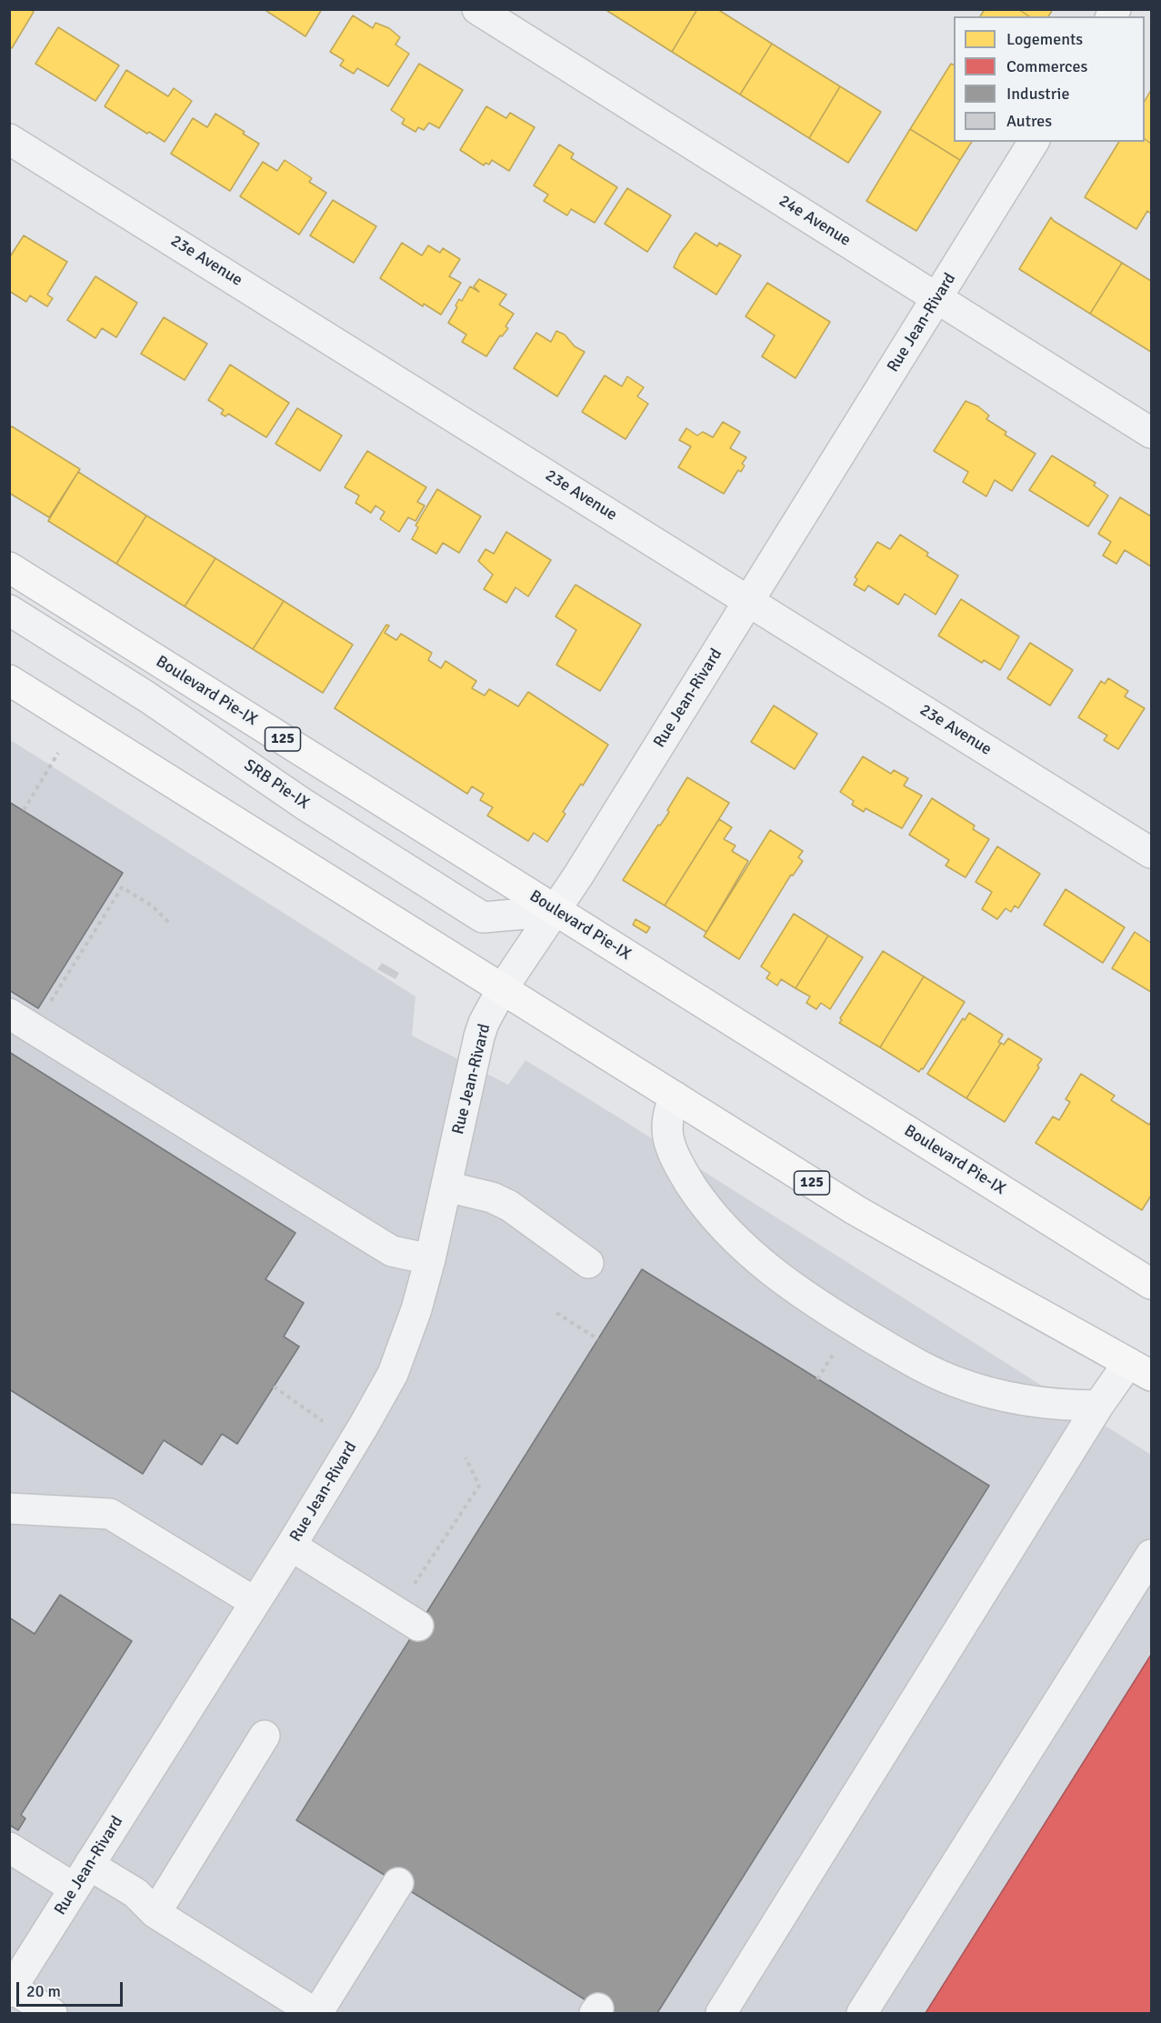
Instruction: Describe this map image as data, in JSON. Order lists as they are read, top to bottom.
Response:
{
  "streets": {
    "main road": ["Boulevard Pie-IX", "125"],
    "street": [
      "24e Avenue",
      "23e Avenue",
      "Rue Jean-Rivard",
      "SRB Pie-IX"
    ]
  },
  "crossings": [
    ["24e Avenue", "Rue Jean-Rivard"],
    ["23e Avenue", "Rue Jean-Rivard"],
    ["Rue Jean-Rivard", "Boulevard Pie-IX"],
    ["Rue Jean-Rivard", "125"],
    ["Rue Jean-Rivard", "SRB Pie-IX"],
    ["Boulevard Pie-IX", "SRB Pie-IX"]
  ],
  "legend": [
    "Logements",
    "Commerces",
    "Industrie",
    "Autres"
  ],
  "scale_bar": "20 m"
}
